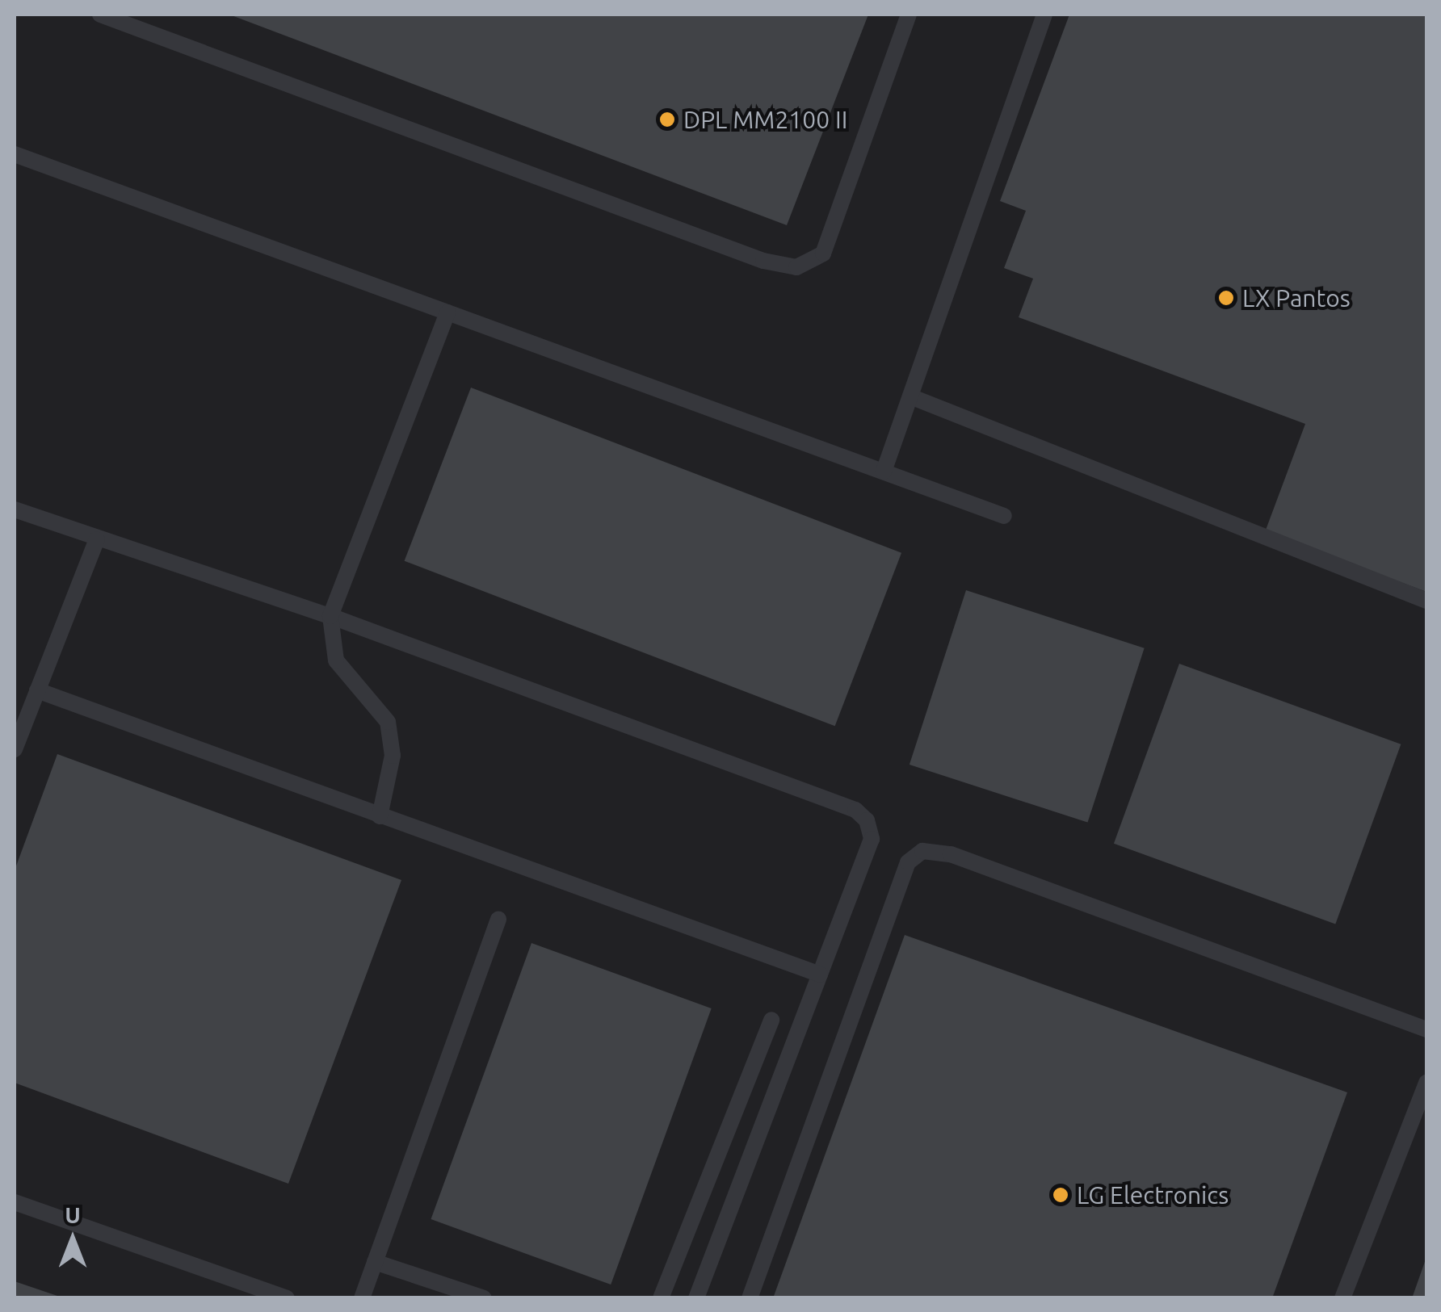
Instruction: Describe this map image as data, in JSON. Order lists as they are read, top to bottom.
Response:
{
  "places": ["DPL MM2100 II", "LX Pantos", "LG Electronics"],
  "north": "top"
}
